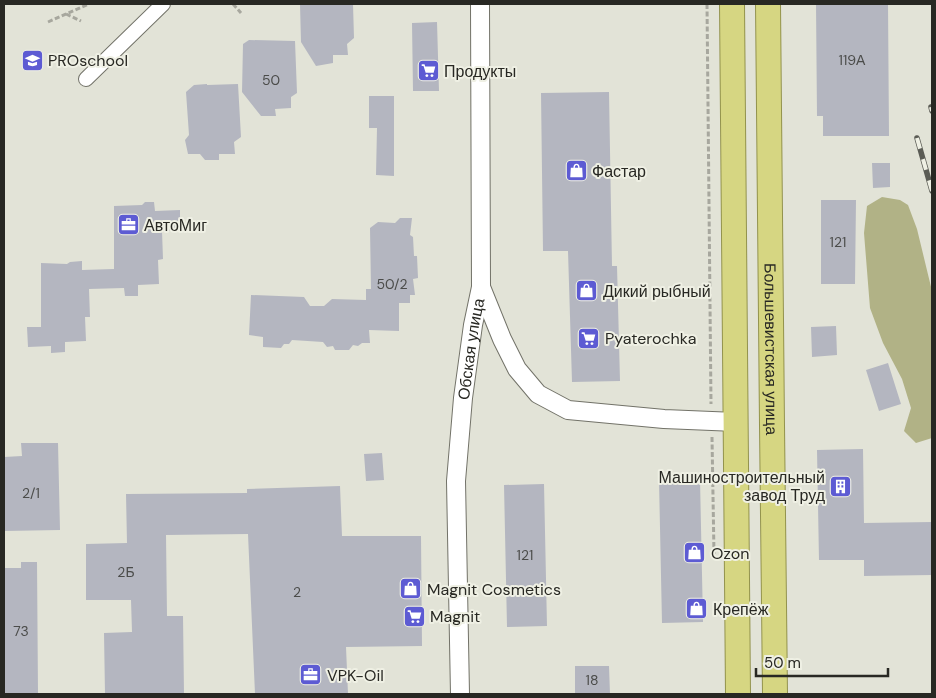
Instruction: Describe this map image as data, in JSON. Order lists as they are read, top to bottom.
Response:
{
  "streets": {
    "highway": ["Большевистская улица"],
    "street": ["Обская улица"]
  },
  "places": {
    "school or university": ["PROschool"],
    "supermarket": ["Продукты", "Pyaterochka", "Magnit"],
    "shop": [
      "Фастар",
      "Дикий рыбный",
      "Ozon",
      "Magnit Cosmetics",
      "Крепёж"
    ],
    "office": ["АвтоМиг", "VPK-Oil"],
    "building": ["Машиностроительный завод Труд"]
  },
  "house_numbers": [
    "119А",
    "50",
    "121",
    "50/2",
    "2/1",
    "121",
    "2Б",
    "2",
    "73",
    "18"
  ],
  "scale_bar": "50 m"
}
